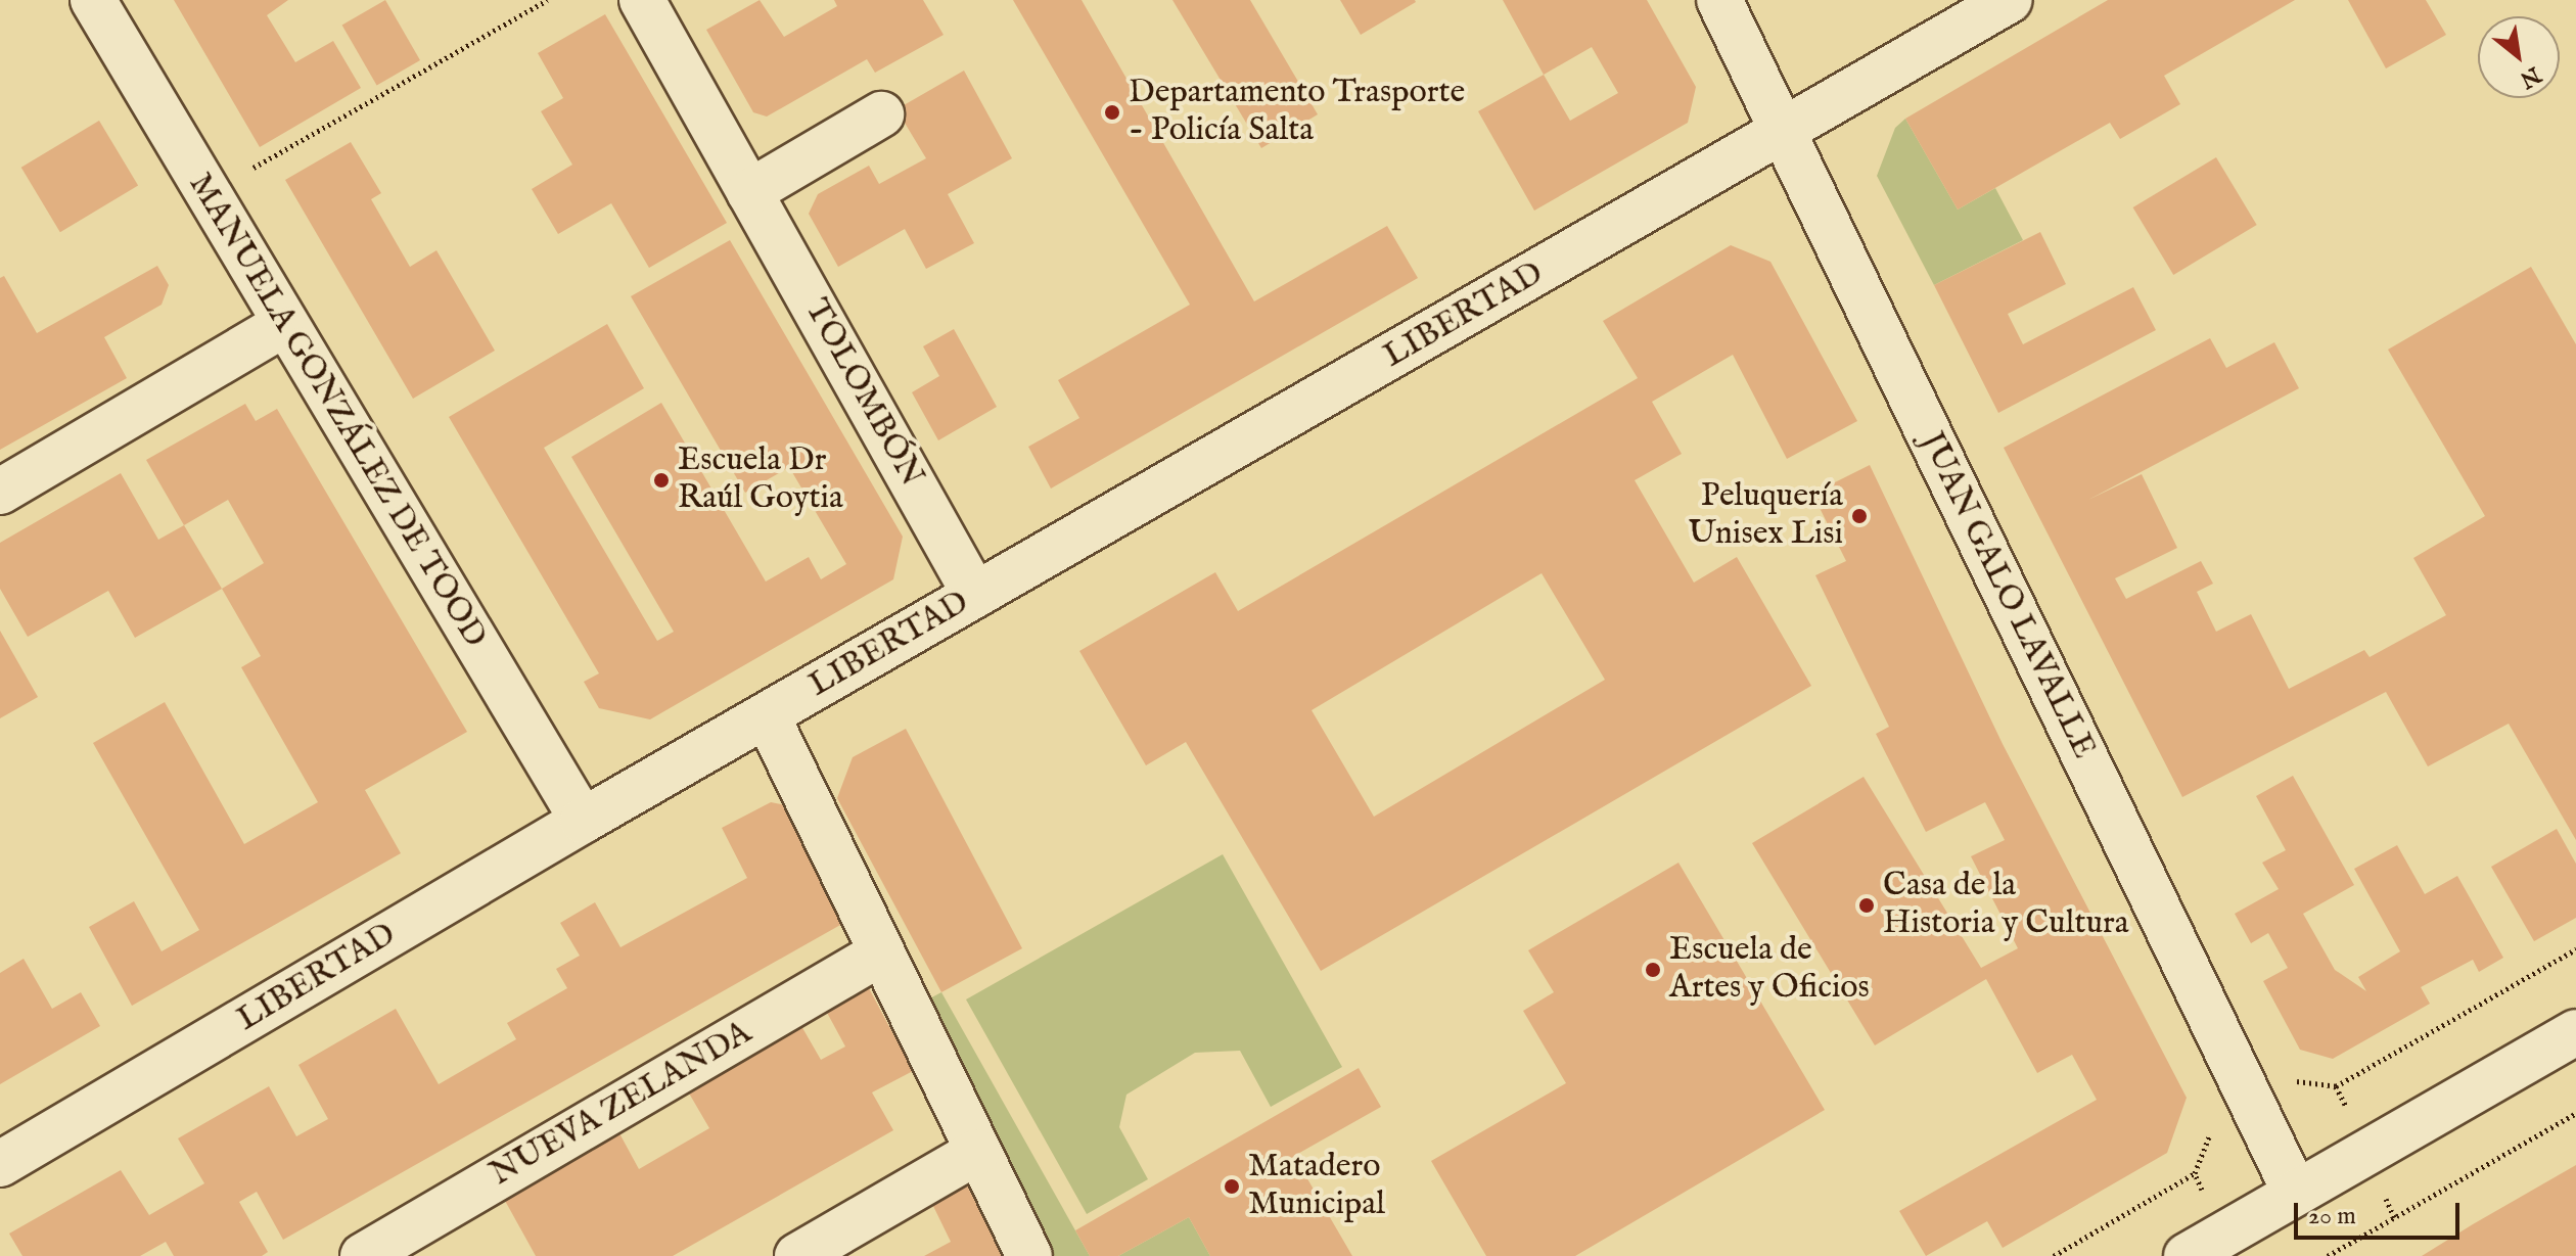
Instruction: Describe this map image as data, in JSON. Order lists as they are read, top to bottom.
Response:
{
  "streets": {
    "street": [
      "LIBERTAD",
      "TOLOMBÓN",
      "MANUELA GONZÁLEZ DE TOOD",
      "JUAN GALO LAVALLE",
      "NUEVA ZELANDA"
    ]
  },
  "crossings": [
    ["LIBERTAD", "TOLOMBÓN"],
    ["LIBERTAD", "MANUELA GONZÁLEZ DE TOOD"],
    ["LIBERTAD", "JUAN GALO LAVALLE"]
  ],
  "places": [
    "Departamento Trasporte - Policía Salta",
    "Escuela Dr Raúl Goytia",
    "Peluquería Unisex Lisi",
    "Casa de la Historia y Cultura",
    "Escuela de Artes y Oficios",
    "Matadero Municipal"
  ],
  "scale_bar": "20 m",
  "north": "bottom right"
}
